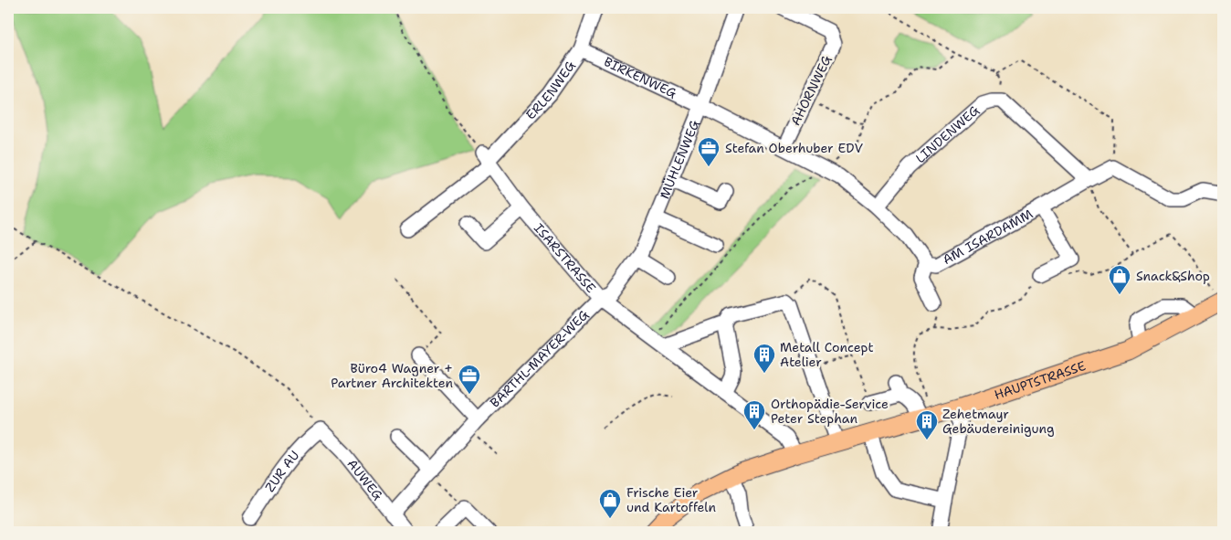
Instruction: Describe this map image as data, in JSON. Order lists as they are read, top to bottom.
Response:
{
  "streets": {
    "main road": ["HAUPTSTRASSE"],
    "street": [
      "BIRKENWEG",
      "ERLENWEG",
      "AHORNWEG",
      "LINDENWEG",
      "MÜHLENWEG",
      "AM ISARDAMM",
      "ISARSTRASSE",
      "BARTHL-MAYER-WEG",
      "ZUR AU",
      "AUWEG"
    ]
  },
  "crossings": [
    ["BIRKENWEG", "ERLENWEG"],
    ["BIRKENWEG", "MÜHLENWEG"],
    ["BIRKENWEG", "AM ISARDAMM"],
    ["ERLENWEG", "ISARSTRASSE"],
    ["AHORNWEG", "AM ISARDAMM"],
    ["LINDENWEG", "AM ISARDAMM"],
    ["MÜHLENWEG", "AM ISARDAMM"],
    ["MÜHLENWEG", "ISARSTRASSE"],
    ["MÜHLENWEG", "BARTHL-MAYER-WEG"],
    ["ISARSTRASSE", "BARTHL-MAYER-WEG"],
    ["ISARSTRASSE", "HAUPTSTRASSE"],
    ["BARTHL-MAYER-WEG", "AUWEG"],
    ["ZUR AU", "AUWEG"]
  ],
  "places": {
    "office": ["Stefan Oberhuber EDV", "Büro4 Wagner + Partner Architekten"],
    "shop": ["Snack&Shop", "Frische Eier und Kartoffeln"],
    "building": ["Metall Concept Atelier", "Orthopädie-Service Peter Stephan", "Zehetmayr Gebäudereinigung"]
  }
}
